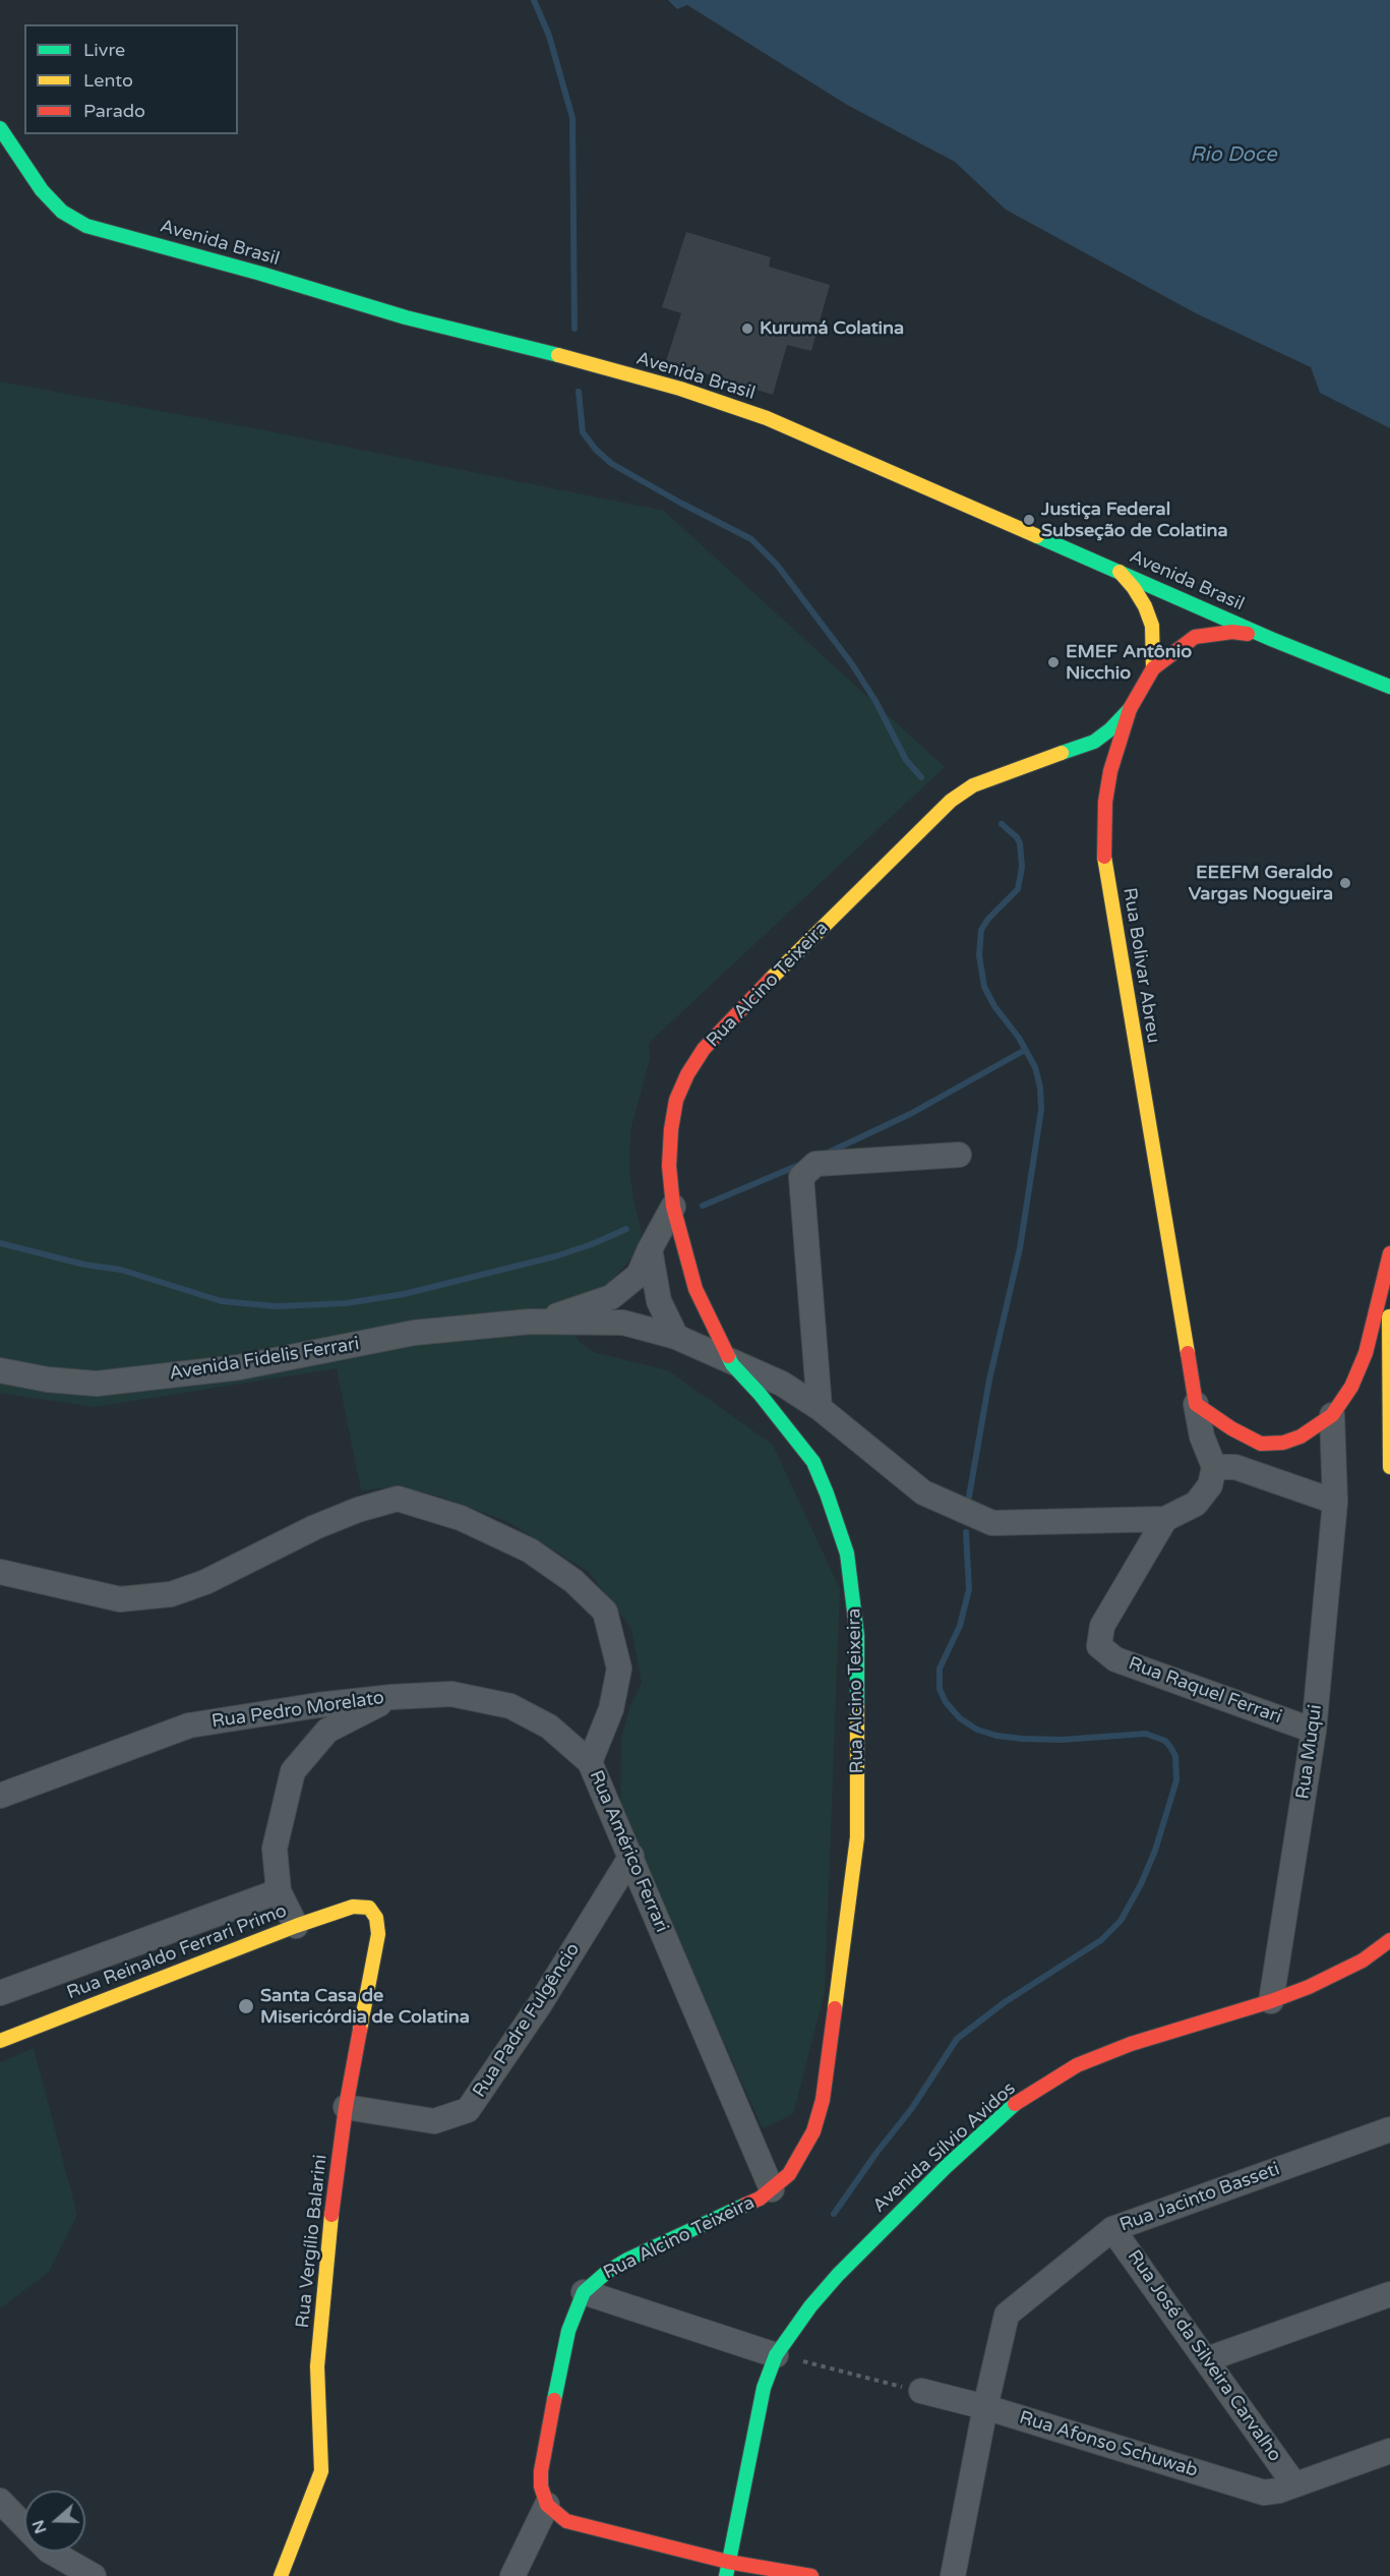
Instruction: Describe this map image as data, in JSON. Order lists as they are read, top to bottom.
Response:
{
  "streets": {
    "main road": [
      "Avenida Brasil",
      "Rua Bolivar Abreu",
      "Rua Alcino Teixeira",
      "Rua Reinaldo Ferrari Primo",
      "Avenida Sílvio Avidos",
      "Rua Vergílio Balarini"
    ],
    "street": [
      "Avenida Fidelis Ferrari",
      "Rua Raquel Ferrari",
      "Rua Pedro Morelato",
      "Rua Muqui",
      "Rua Américo Ferrari",
      "Rua Padre Fulgêncio",
      "Rua Jacinto Basseti",
      "Rua José da Silveira Carvalho",
      "Rua Afonso Schuwab"
    ]
  },
  "crossings": [
    ["Avenida Brasil", "Rua Bolivar Abreu"],
    ["Rua Bolivar Abreu", "Rua Alcino Teixeira"],
    ["Rua Alcino Teixeira", "Avenida Fidelis Ferrari"],
    ["Rua Alcino Teixeira", "Rua Américo Ferrari"],
    ["Avenida Fidelis Ferrari", "Rua Raquel Ferrari"],
    ["Rua Raquel Ferrari", "Rua Muqui"],
    ["Rua Pedro Morelato", "Rua Américo Ferrari"],
    ["Rua Muqui", "Avenida Sílvio Avidos"],
    ["Rua Américo Ferrari", "Rua Padre Fulgêncio"],
    ["Rua Reinaldo Ferrari Primo", "Rua Vergílio Balarini"],
    ["Rua Padre Fulgêncio", "Rua Vergílio Balarini"],
    ["Rua Jacinto Basseti", "Rua José da Silveira Carvalho"],
    ["Rua Jacinto Basseti", "Rua Afonso Schuwab"],
    ["Rua José da Silveira Carvalho", "Rua Afonso Schuwab"]
  ],
  "water": ["Rio Doce"],
  "places": [
    "Kurumá Colatina",
    "Justiça Federal Subseção de Colatina",
    "EMEF Antônio Nicchio",
    "EEEFM Geraldo Vargas Nogueira",
    "Santa Casa de Misericórdia de Colatina"
  ],
  "legend": ["Livre", "Lento", "Parado"],
  "north": "left"
}
